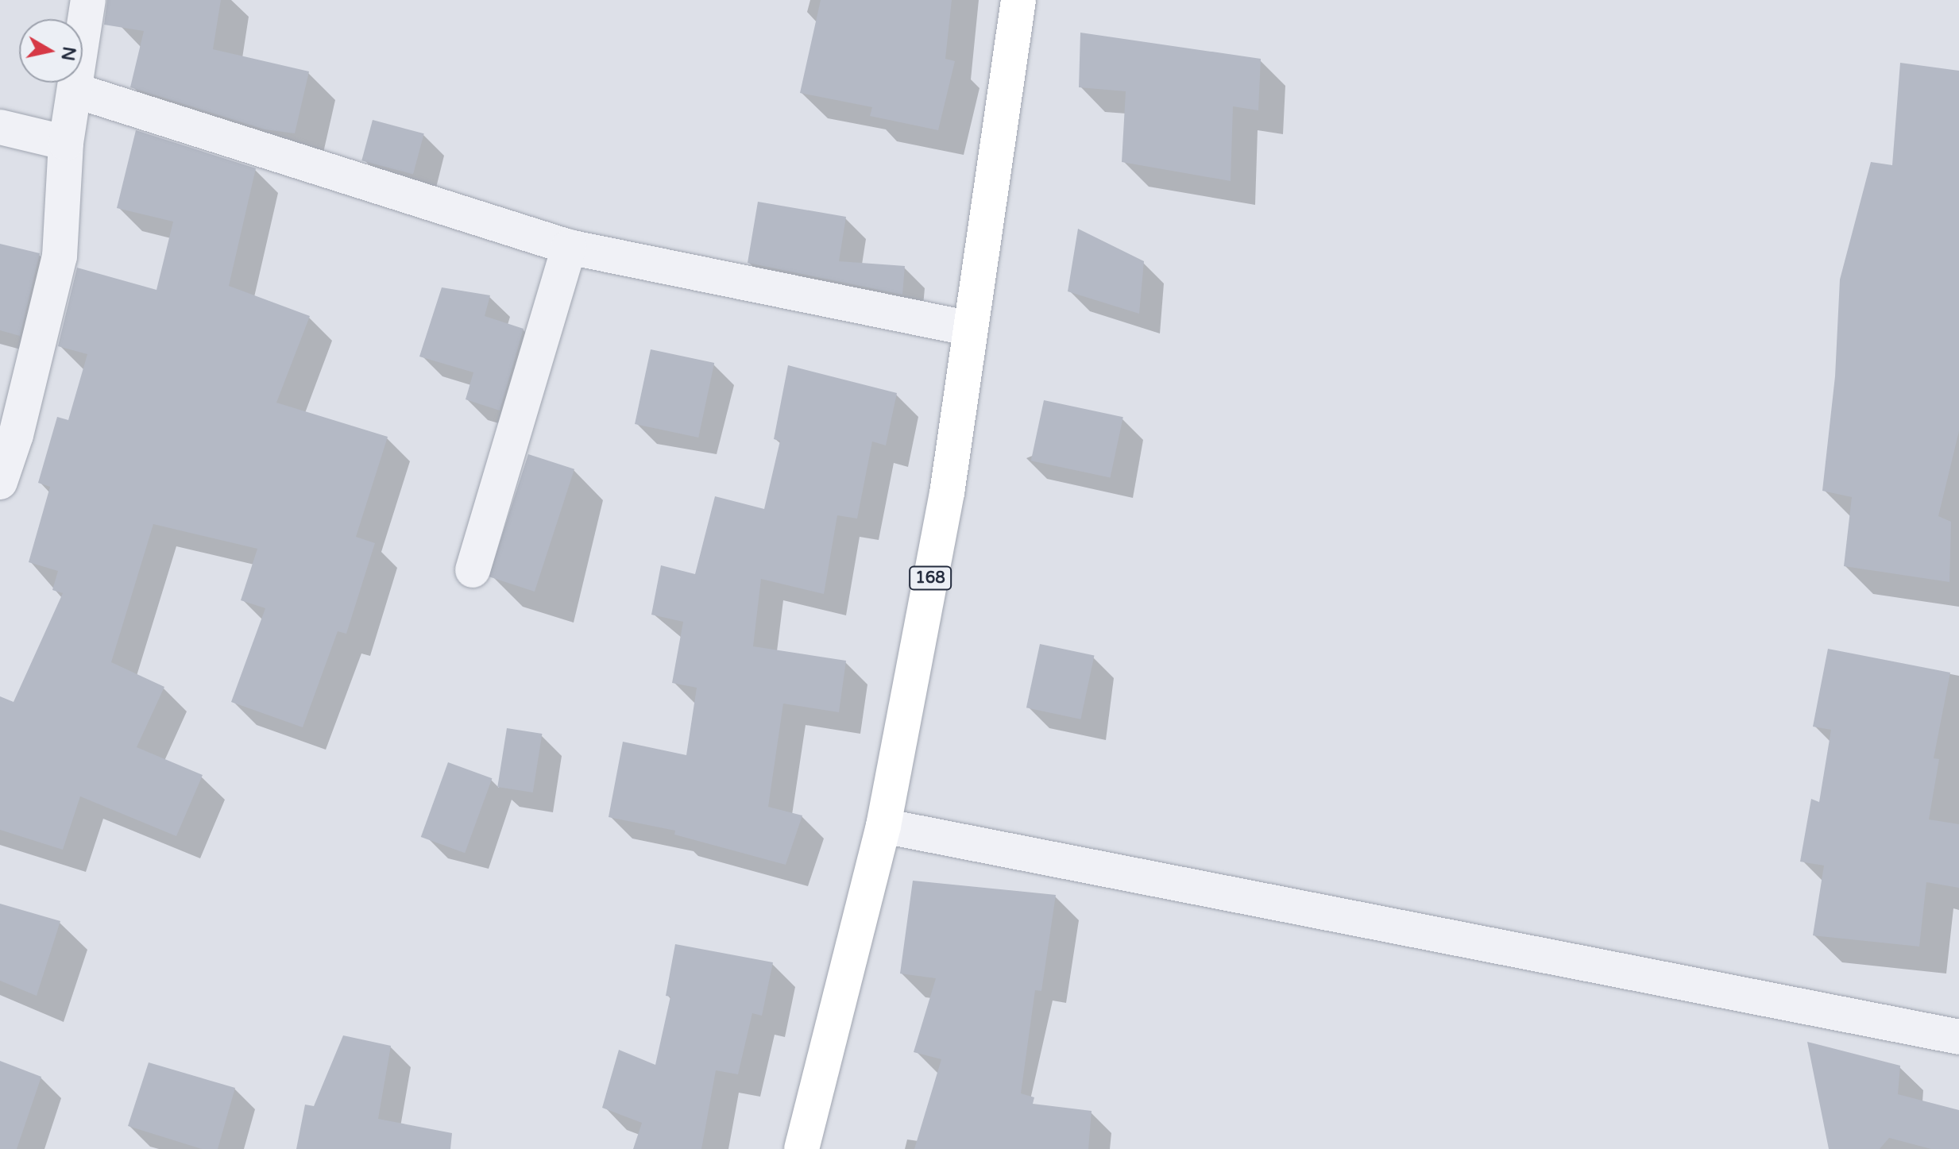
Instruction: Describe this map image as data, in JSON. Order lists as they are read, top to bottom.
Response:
{
  "streets": {
    "main road": ["168"]
  },
  "north": "right"
}
